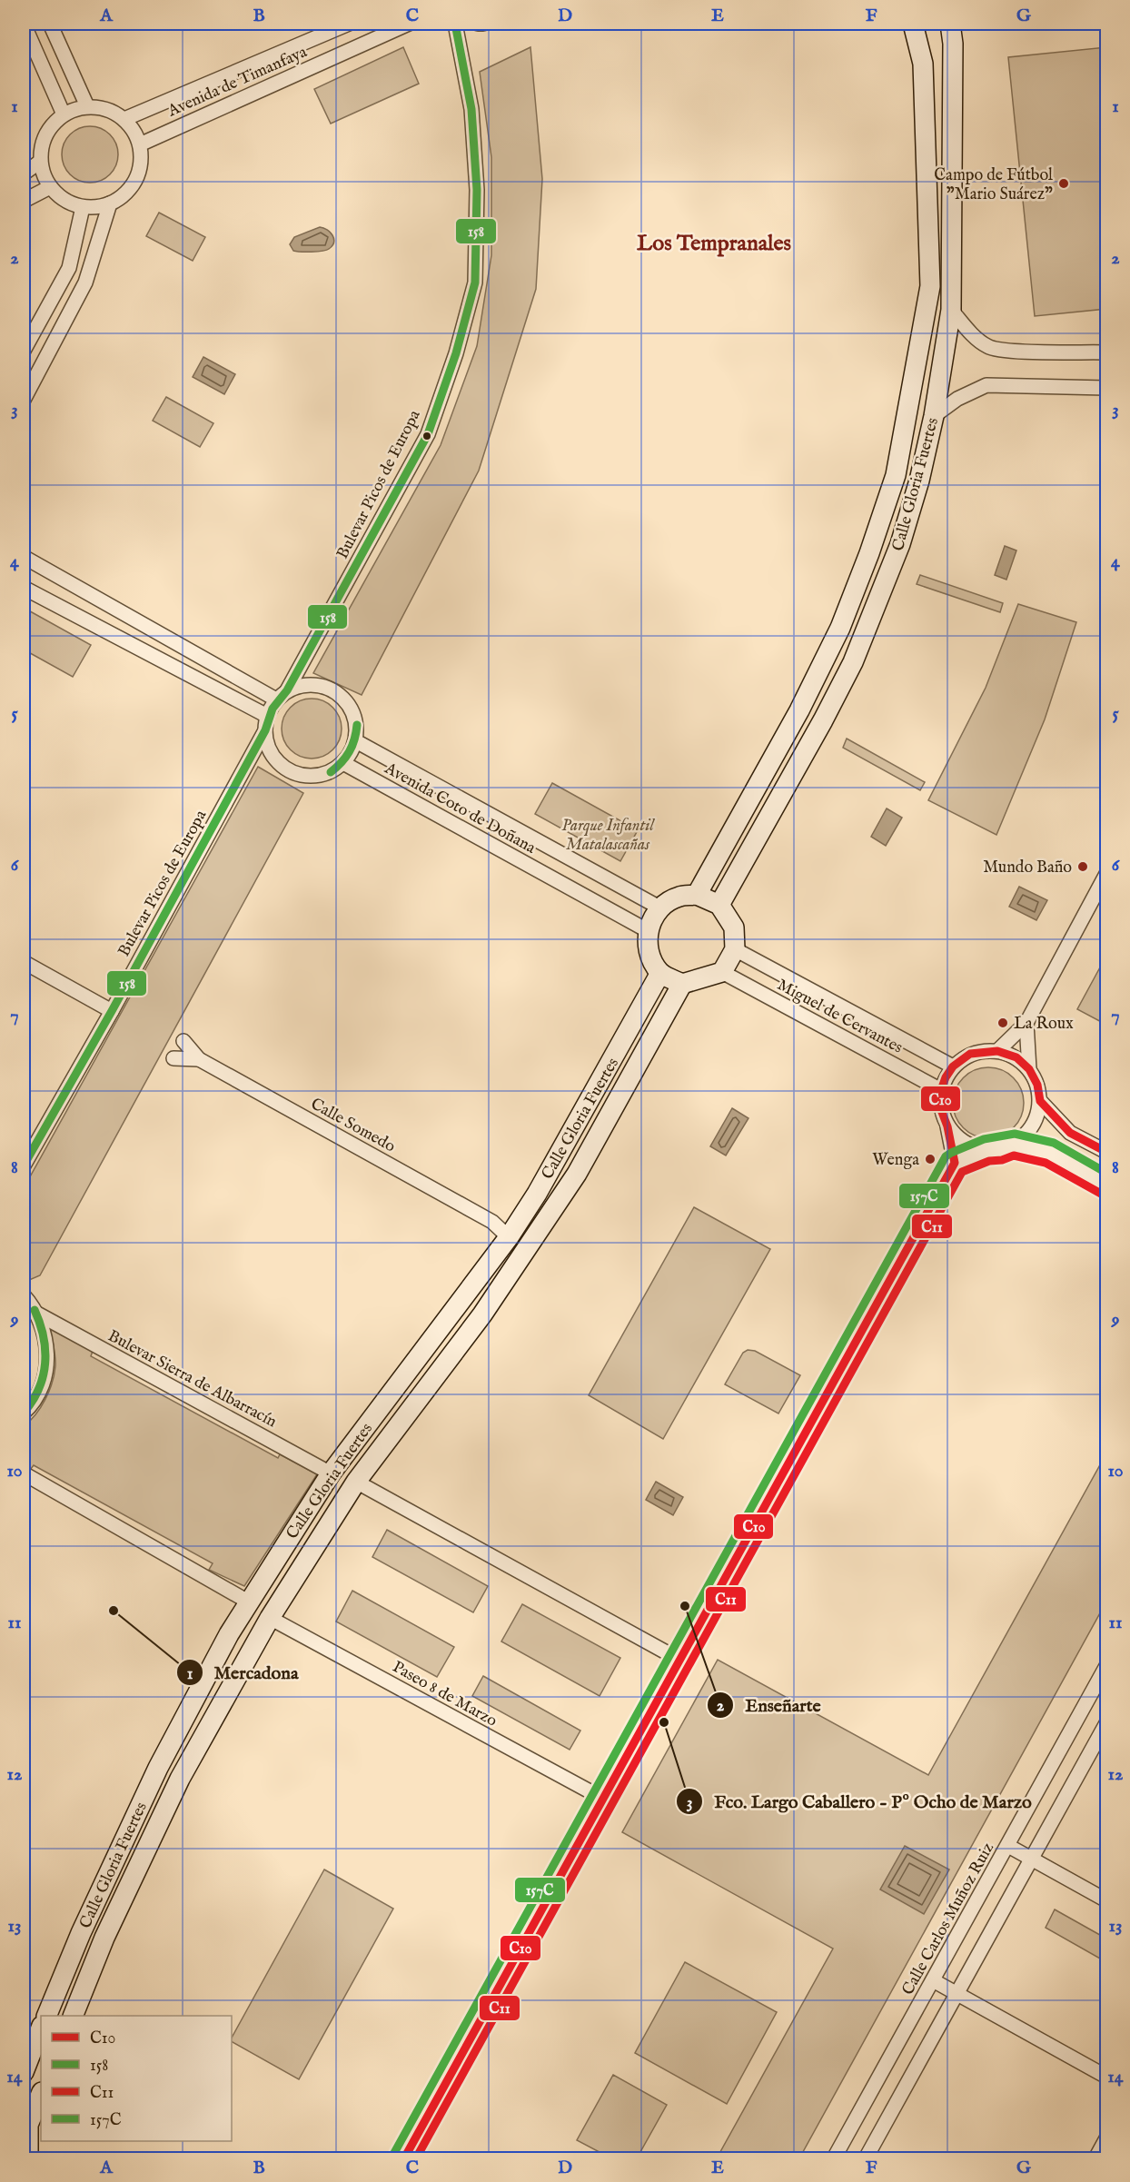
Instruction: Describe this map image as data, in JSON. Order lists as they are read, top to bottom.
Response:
{
  "streets": {
    "main road": ["Calle Gloria Fuertes"],
    "street": [
      "Avenida de Timanfaya",
      "Bulevar Picos de Europa",
      "Avenida Coto de Doñana",
      "Miguel de Cervantes",
      "Calle Somedo",
      "Bulevar Sierra de Albarracín",
      "Paseo 8 de Marzo",
      "Calle Carlos Muñoz Ruiz"
    ]
  },
  "crossings": [
    ["Bulevar Picos de Europa", "Avenida Coto de Doñana"],
    ["Calle Gloria Fuertes", "Avenida Coto de Doñana"],
    ["Calle Gloria Fuertes", "Miguel de Cervantes"],
    ["Calle Gloria Fuertes", "Calle Somedo"],
    ["Calle Gloria Fuertes", "Bulevar Sierra de Albarracín"],
    ["Calle Gloria Fuertes", "Paseo 8 de Marzo"],
    ["Avenida Coto de Doñana", "Miguel de Cervantes"]
  ],
  "districts": ["Los Tempranales"],
  "parks": ["Parque Infantil Matalascañas"],
  "places": [
    "Campo de Fútbol \"Mario Suárez\"",
    "Mundo Baño",
    "La Roux",
    "Wenga",
    "Enseñarte",
    "Mercadona",
    "Fco. Largo Caballero - Pº Ocho de Marzo"
  ],
  "lines": [
    "transit line 158",
    "transit line C10",
    "transit line 157C",
    "transit line C11"
  ],
  "legend": [
    "C10",
    "158",
    "C11",
    "157C"
  ],
  "grid": {
    "columns": [
      "A",
      "B",
      "C",
      "D",
      "E",
      "F",
      "G"
    ],
    "rows": [
      "1",
      "2",
      "3",
      "4",
      "5",
      "6",
      "7",
      "8",
      "9",
      "10",
      "11",
      "12",
      "13",
      "14"
    ]
  }
}
